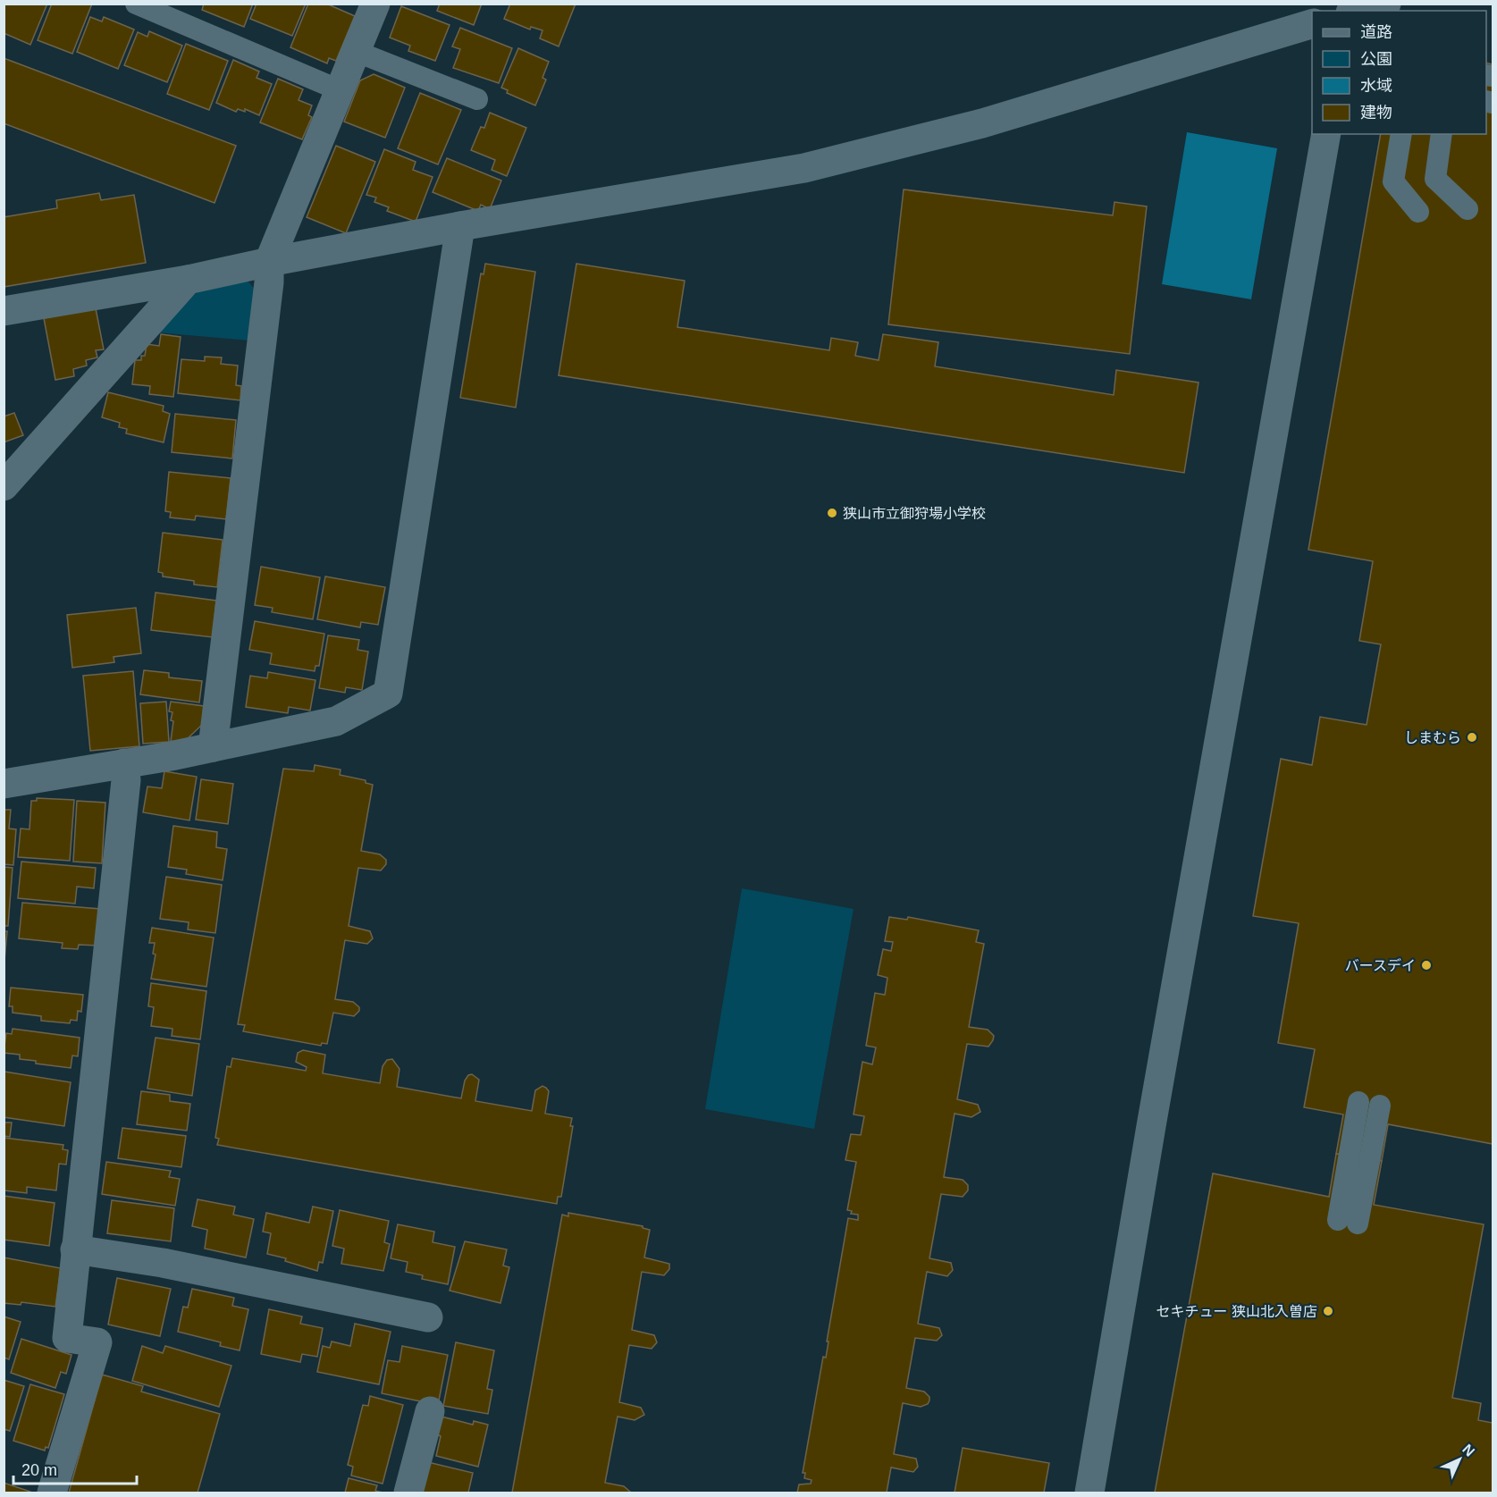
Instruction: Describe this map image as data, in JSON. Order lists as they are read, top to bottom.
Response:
{
  "places": [
    "狭山市立御狩場小学校",
    "しまむら",
    "バースデイ",
    "セキチュー 狭山北入曽店"
  ],
  "legend": [
    "道路",
    "公園",
    "水域",
    "建物"
  ],
  "scale_bar": "20 m",
  "north": "top right"
}
